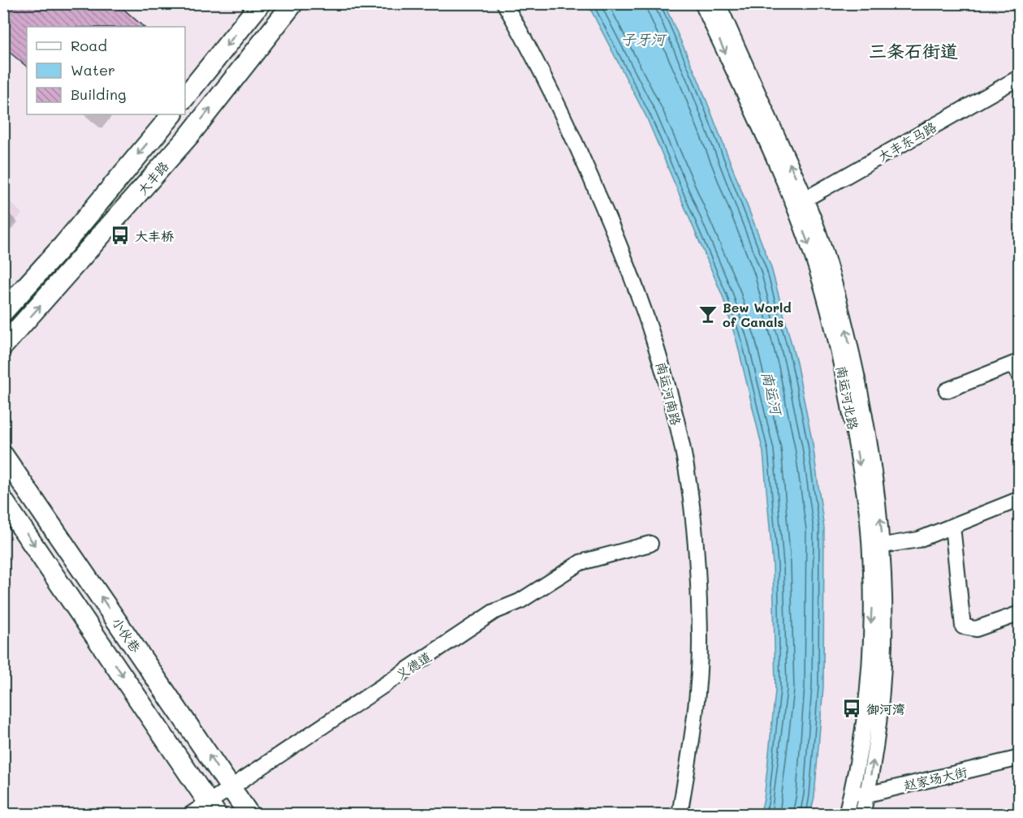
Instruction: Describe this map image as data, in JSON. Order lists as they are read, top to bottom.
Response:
{
  "streets": {
    "main road": ["大丰路", "小伙巷"],
    "street": [
      "大丰东马路",
      "南运河南路",
      "南运河北路",
      "义德道",
      "赵家场大街"
    ]
  },
  "crossings": [
    ["大丰东马路", "南运河北路"],
    ["南运河北路", "赵家场大街"],
    ["小伙巷", "义德道"]
  ],
  "districts": ["三条石街道"],
  "water": ["子牙河", "南运河"],
  "places": {
    "bus stop": ["大丰桥", "御河湾"],
    "bar": ["Bew World of Canals"]
  },
  "legend": ["Road", "Water", "Building"]
}
